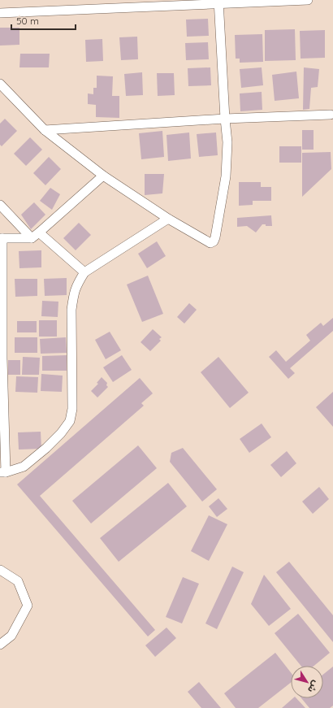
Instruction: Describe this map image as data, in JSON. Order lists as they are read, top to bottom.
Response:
{
  "scale_bar": "50 m",
  "north": "bottom right"
}
